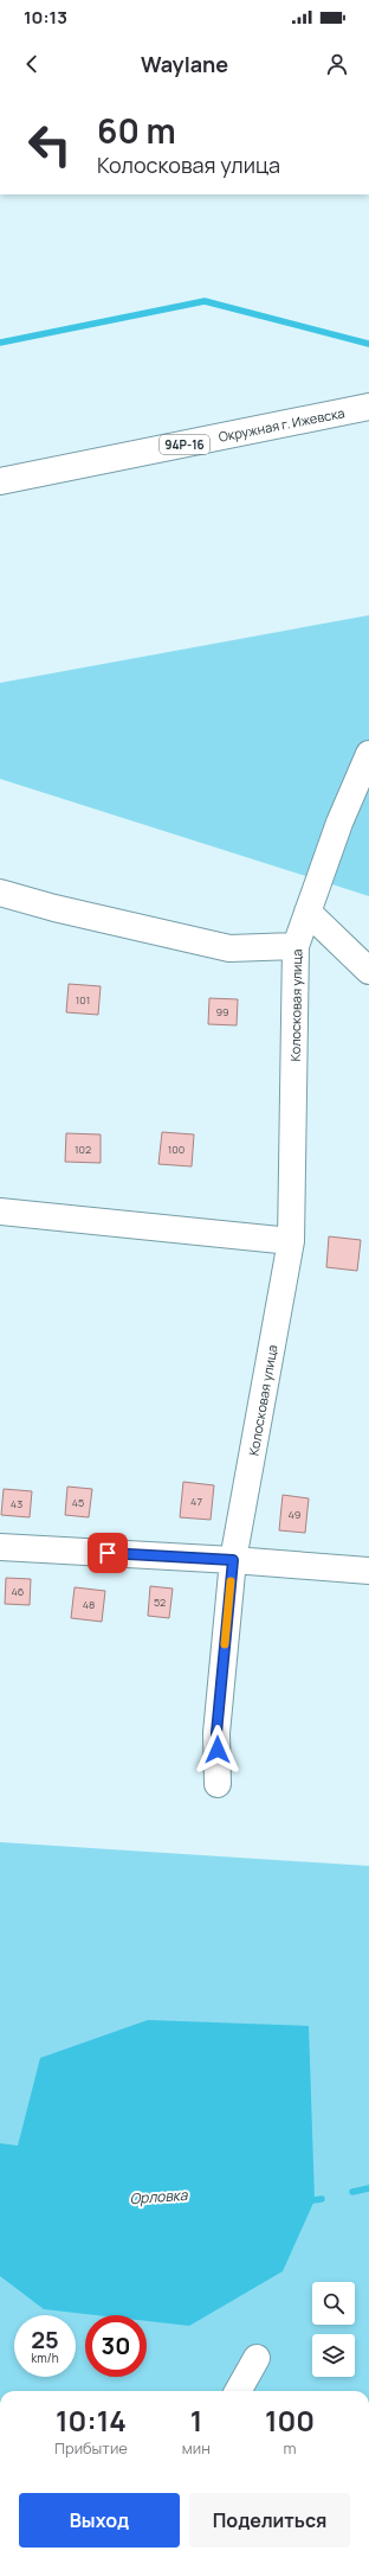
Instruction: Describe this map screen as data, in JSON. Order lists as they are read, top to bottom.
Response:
{
  "streets": {
    "street": ["Окружная г. Ижевска", "94Р-16", "Колосковая улица"]
  },
  "water": ["Орловка"],
  "house_numbers": [
    "101",
    "99",
    "102",
    "100",
    "47",
    "45",
    "43",
    "49",
    "46",
    "52",
    "48"
  ],
  "page": {
    "status": "10:13",
    "header": "Waylane",
    "turn": ["60 m", "Колосковая улица"],
    "speed": "25 km/h",
    "limit": "30",
    "eta": [
      "10:14",
      "Прибытие",
      "1",
      "мин",
      "100",
      "m"
    ],
    "buttons": ["Выход", "Поделиться"]
  }
}
